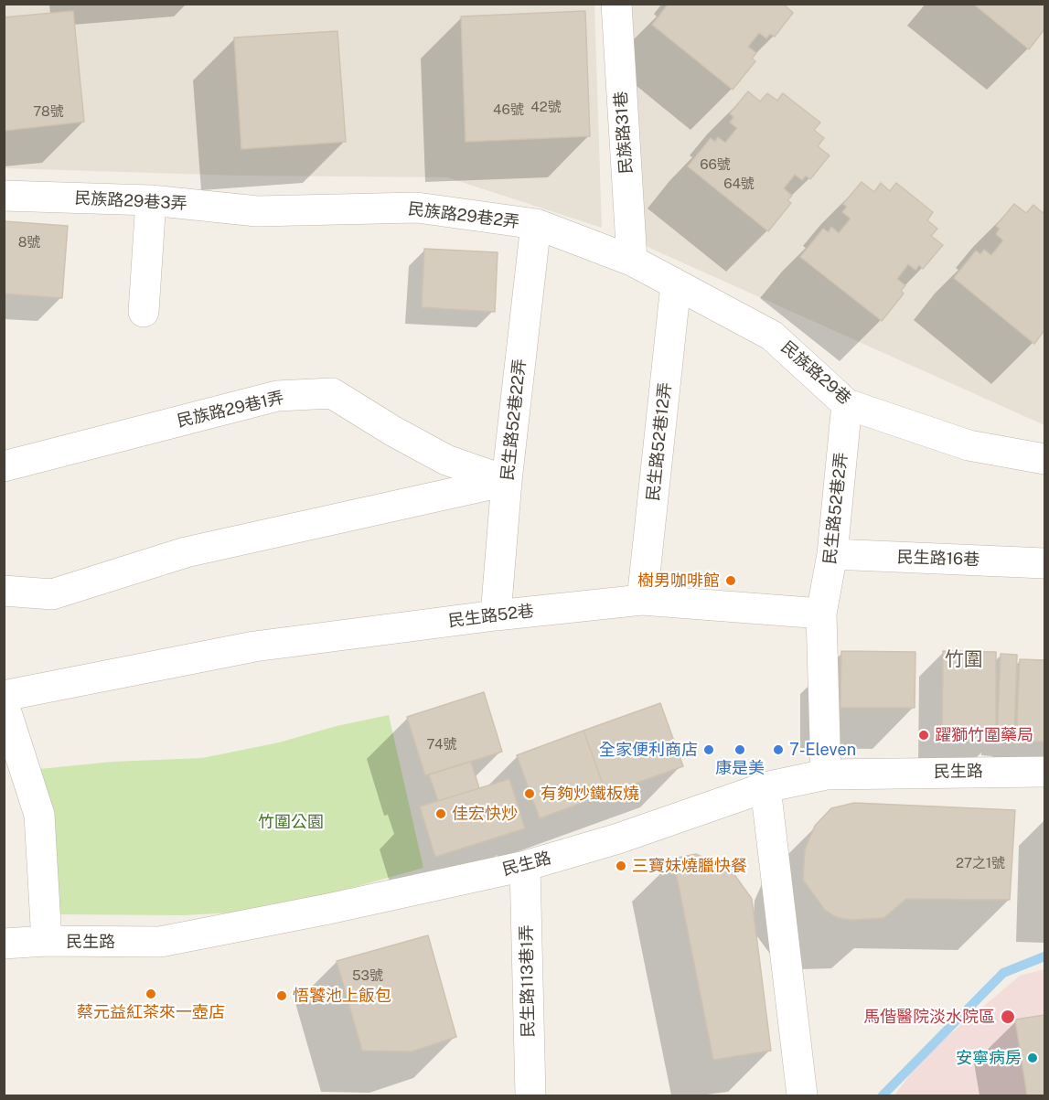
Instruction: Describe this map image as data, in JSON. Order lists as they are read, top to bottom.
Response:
{
  "streets": {
    "street": [
      "民族路31巷",
      "民族路29巷3弄",
      "民族路29巷2弄",
      "民族路29巷",
      "民族路29巷1弄",
      "民生路52巷22弄",
      "民生路52巷12弄",
      "民生路52巷2弄",
      "民生路16巷",
      "民生路52巷",
      "民生路",
      "民生路113巷1弄"
    ]
  },
  "crossings": [
    ["民族路31巷", "民族路29巷2弄"],
    ["民族路31巷", "民族路29巷"],
    ["民族路29巷3弄", "民族路29巷2弄"],
    ["民族路29巷2弄", "民族路29巷"],
    ["民族路29巷2弄", "民生路52巷22弄"],
    ["民族路29巷", "民生路52巷12弄"],
    ["民族路29巷", "民生路52巷2弄"],
    ["民族路29巷1弄", "民生路52巷22弄"],
    ["民生路52巷22弄", "民生路52巷"],
    ["民生路52巷12弄", "民生路52巷"],
    ["民生路52巷2弄", "民生路16巷"],
    ["民生路52巷2弄", "民生路52巷"],
    ["民生路", "民生路113巷1弄"]
  ],
  "districts": ["竹圍"],
  "parks": ["竹圍公園"],
  "places": [
    "樹男咖啡館",
    "躍獅竹圍藥局",
    "全家便利商店",
    "康是美",
    "7-Eleven",
    "有夠炒鐵板燒",
    "佳宏快炒",
    "三寶妹燒臘快餐",
    "蔡元益紅茶來一壺店",
    "悟饕池上飯包",
    "馬偕醫院淡水院區",
    "安寧病房"
  ],
  "house_numbers": [
    "42號",
    "46號",
    "78號",
    "66號",
    "64號",
    "8號",
    "74號",
    "27之1號",
    "53號"
  ]
}
